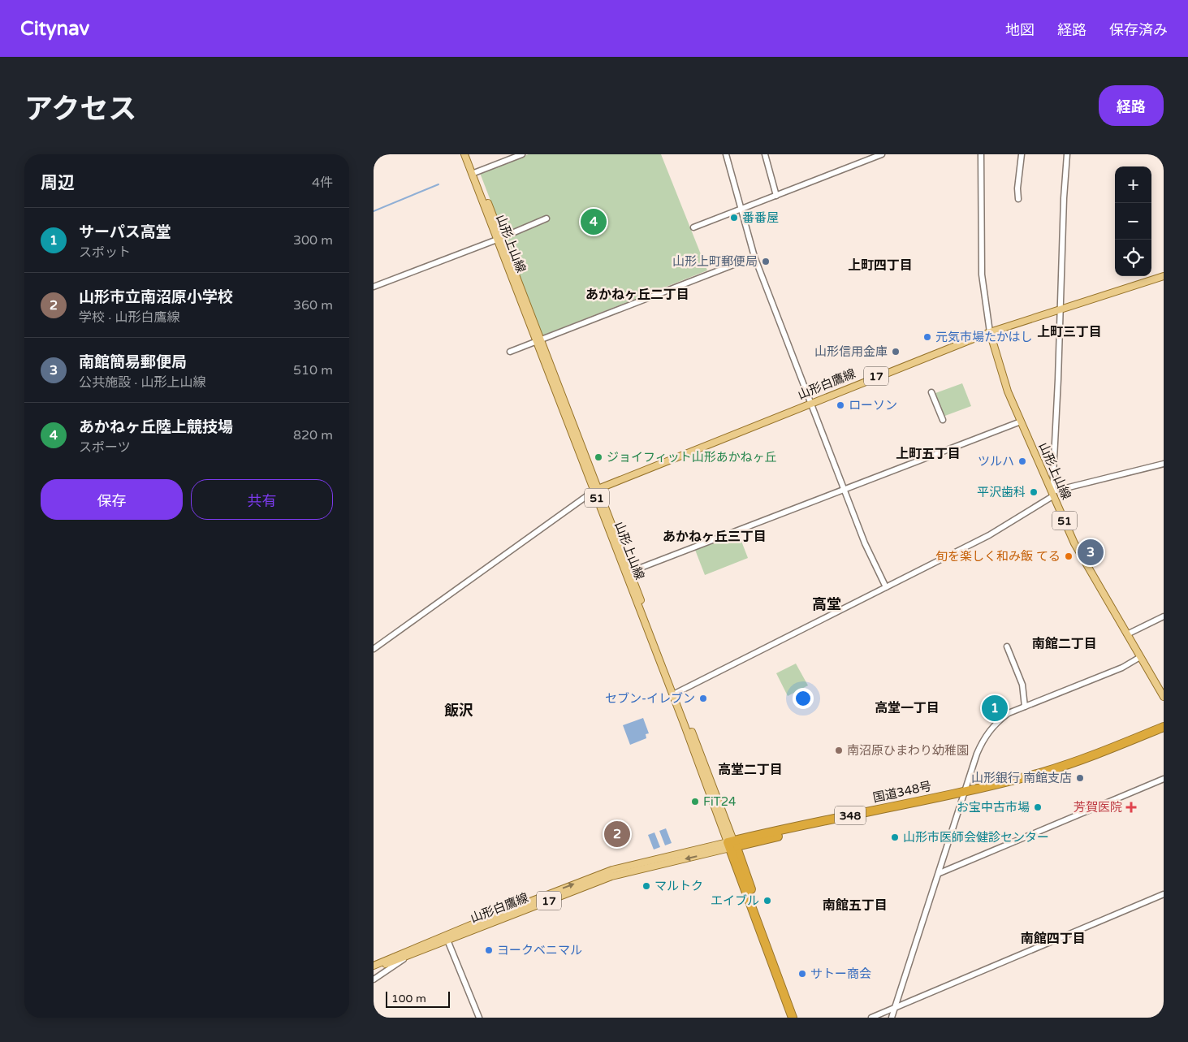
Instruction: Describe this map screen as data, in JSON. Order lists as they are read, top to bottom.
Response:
{
  "streets": {
    "highway": ["国道348号", "348"],
    "main road": [
      "山形上山線",
      "17",
      "山形白鷹線",
      "51"
    ]
  },
  "crossings": [
    ["山形上山線", "山形白鷹線"],
    ["山形上山線", "国道348号"],
    ["山形白鷹線", "国道348号"]
  ],
  "districts": [
    "上町四丁目",
    "あかねヶ丘二丁目",
    "上町三丁目",
    "上町五丁目",
    "あかねヶ丘三丁目",
    "高堂",
    "南館二丁目",
    "高堂一丁目",
    "飯沢",
    "高堂二丁目",
    "南館五丁目",
    "南館四丁目"
  ],
  "places": {
    "other": [
      "番番屋",
      "山形上町郵便局",
      "元気市場たかはし",
      "山形信用金庫",
      "ローソン",
      "ジョイフィット山形あかねヶ丘",
      "ツルハ",
      "平沢歯科",
      "旬を楽しく和み飯 てる",
      "セブン-イレブン",
      "南沼原ひまわり幼稚園",
      "山形銀行 南館支店",
      "FiT24",
      "お宝中古市場",
      "山形市医師会健診センター",
      "マルトク",
      "エイブル",
      "ヨークベニマル",
      "サトー商会"
    ],
    "health": ["芳賀医院"]
  },
  "scale_bar": "100 m",
  "page": {
    "header": "Citynav",
    "nav": ["地図", "経路", "保存済み"],
    "title": "アクセス",
    "buttons": [
      "経路",
      ["保存", "共有"]
    ],
    "heading": ["周辺", "4件"],
    "map_buttons": ["+", "−"],
    "list": [
      {
        "mark": "1",
        "name": "サーパス高堂",
        "note": "スポット",
        "value": "300 m"
      },
      {
        "mark": "2",
        "name": "山形市立南沼原小学校",
        "note": "学校 · 山形白鷹線",
        "value": "360 m"
      },
      {
        "mark": "3",
        "name": "南館簡易郵便局",
        "note": "公共施設 · 山形上山線",
        "value": "510 m"
      },
      {
        "mark": "4",
        "name": "あかねヶ丘陸上競技場",
        "note": "スポーツ",
        "value": "820 m"
      }
    ],
    "pins": [
      "4",
      "3",
      "1",
      "2"
    ],
    "scale": "100 m"
  }
}
